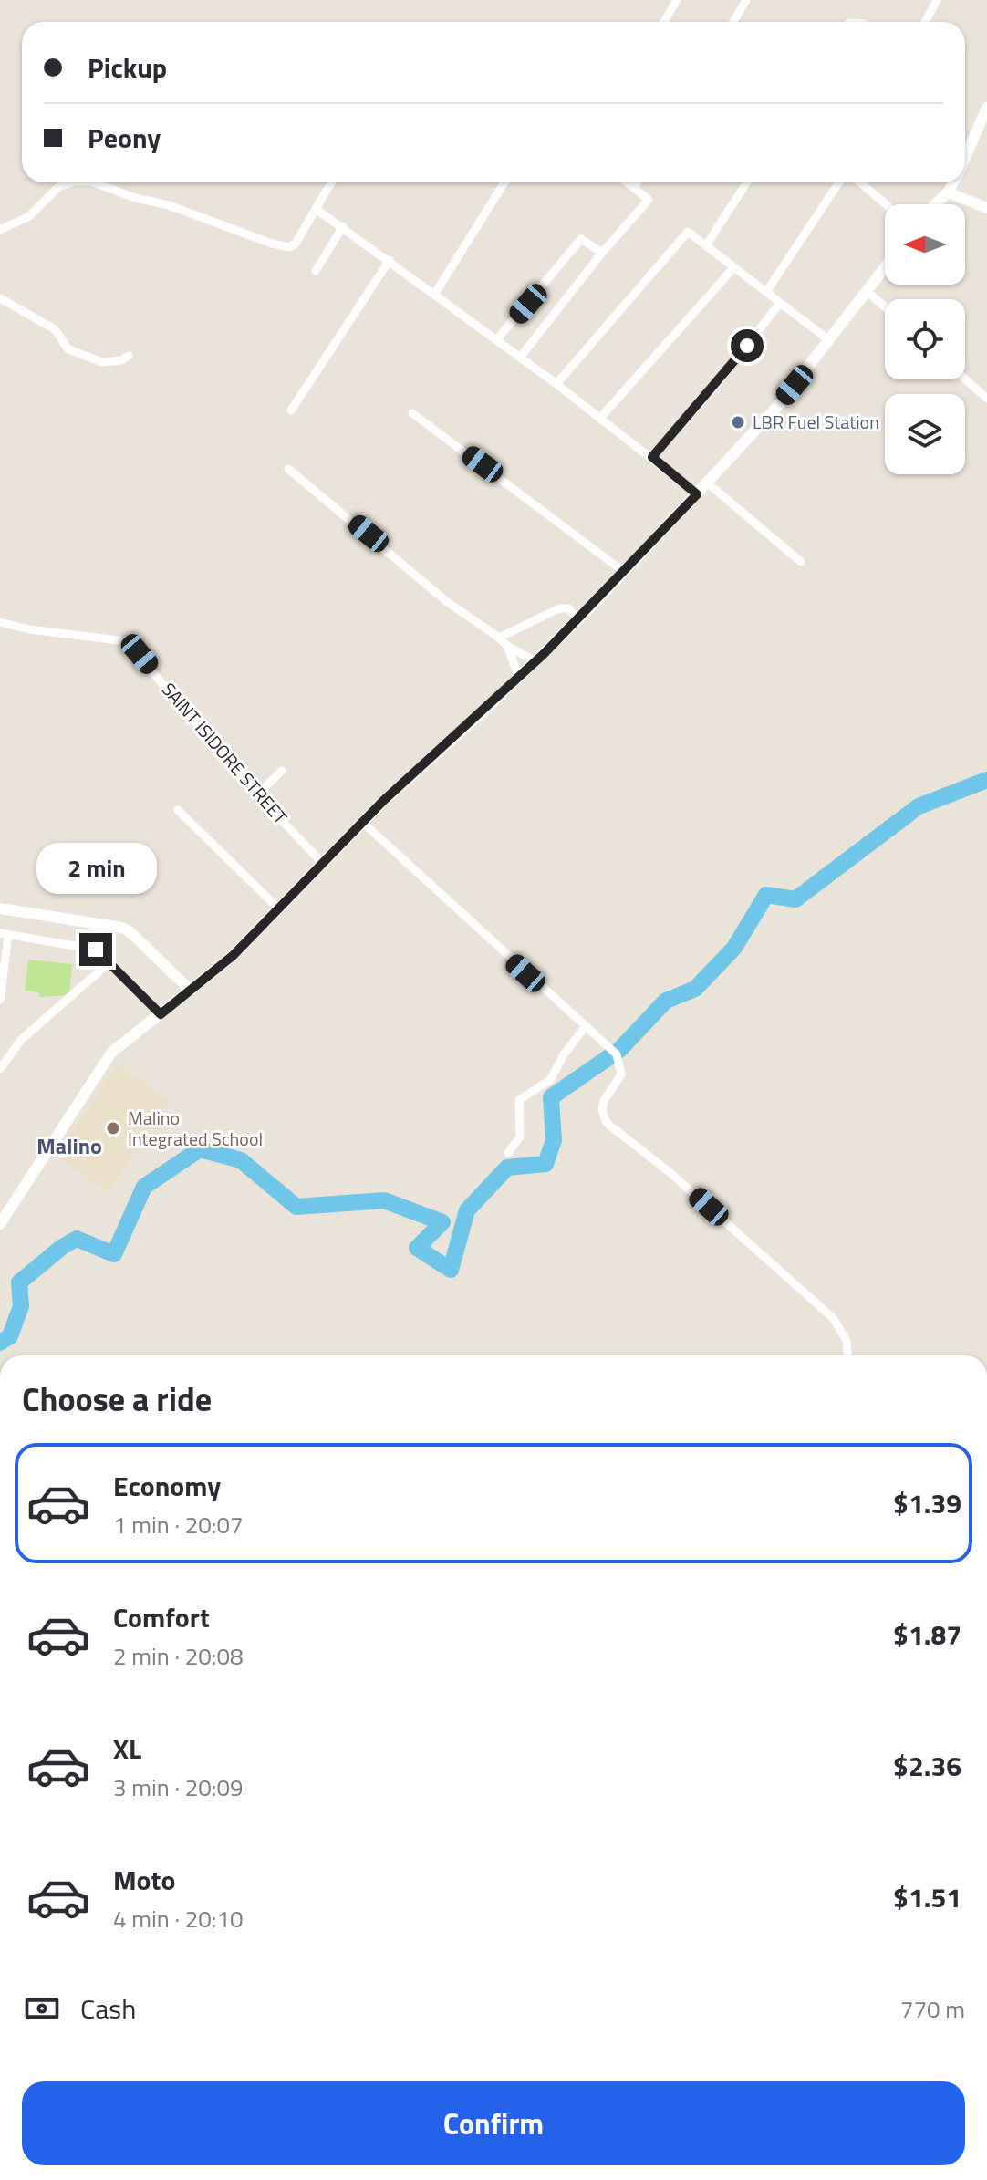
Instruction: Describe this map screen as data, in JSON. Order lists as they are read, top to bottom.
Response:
{
  "streets": {
    "street": ["SAINT ISIDORE STREET"]
  },
  "districts": ["Malino"],
  "places": ["LBR Fuel Station", "Malino Integrated School"],
  "north": "left",
  "page": {
    "banner": ["Pickup", "Peony"],
    "bubble": "2 min",
    "heading": "Choose a ride",
    "list": [
      {
        "name": "Economy",
        "note": "1 min · 20:07",
        "value": "$1.39"
      },
      {
        "name": "Comfort",
        "note": "2 min · 20:08",
        "value": "$1.87"
      },
      {
        "name": "XL",
        "note": "3 min · 20:09",
        "value": "$2.36"
      },
      {
        "name": "Moto",
        "note": "4 min · 20:10",
        "value": "$1.51"
      }
    ],
    "pay": ["Cash", "770 m"],
    "buttons": "Confirm"
  }
}
